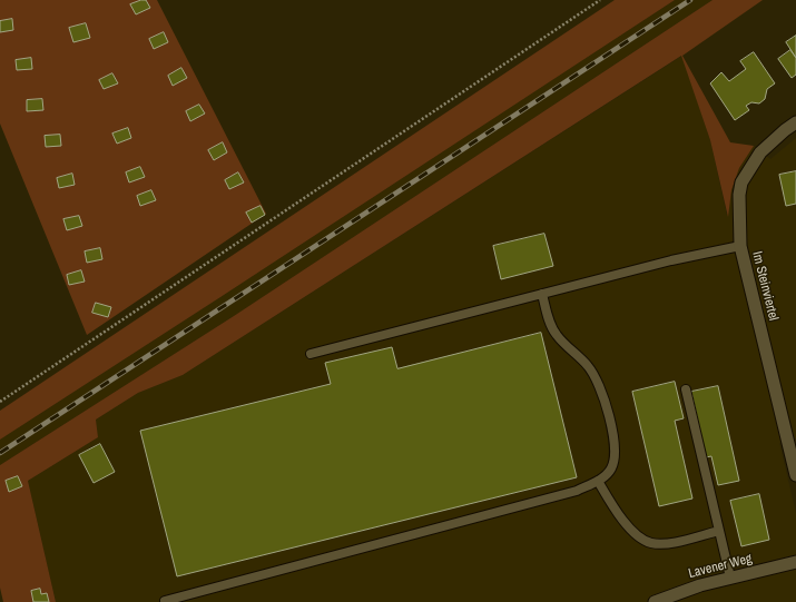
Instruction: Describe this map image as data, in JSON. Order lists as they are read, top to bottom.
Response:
{
  "streets": {
    "street": ["Im Steinviertel", "Lavener Weg"]
  }
}
